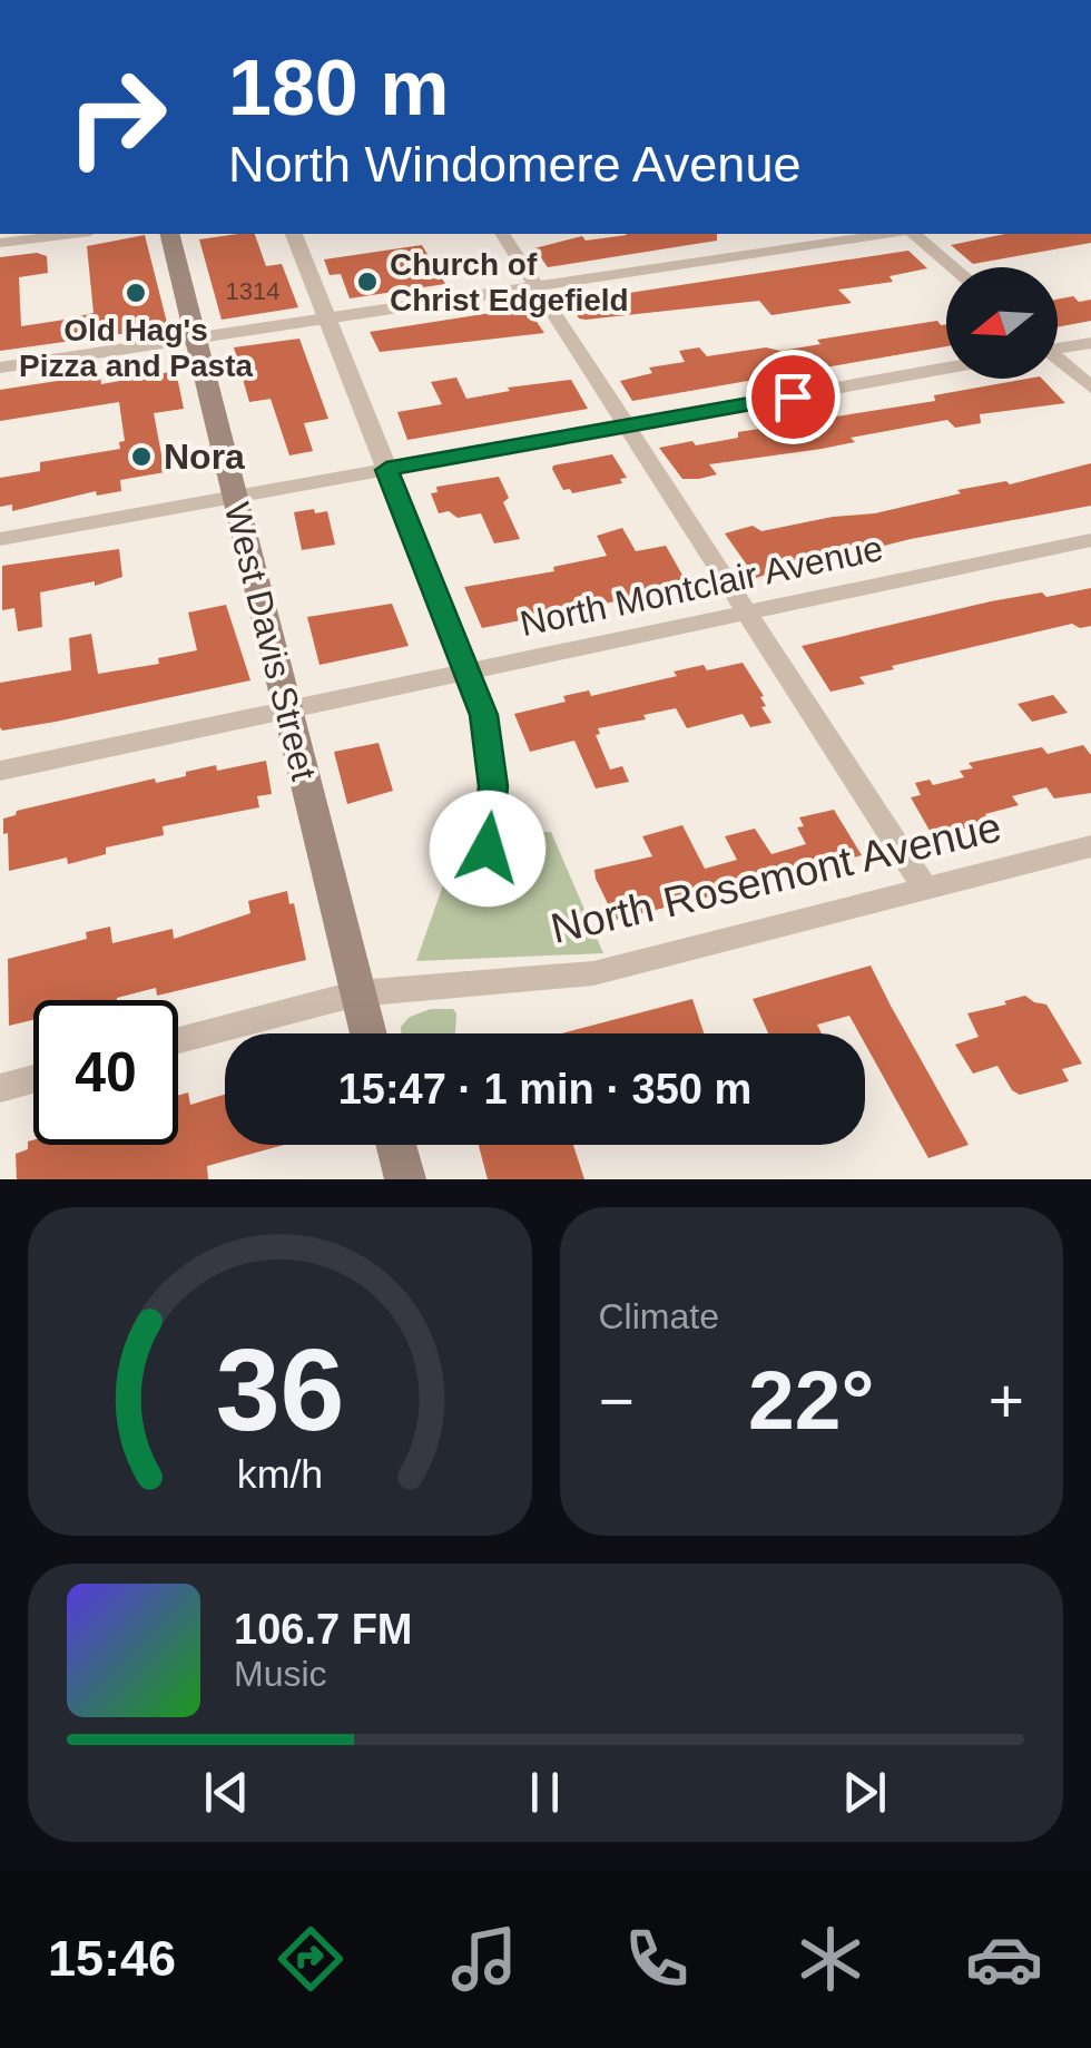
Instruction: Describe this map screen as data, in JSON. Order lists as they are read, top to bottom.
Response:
{
  "streets": {
    "main road": ["West Davis Street"],
    "street": ["North Montclair Avenue", "North Rosemont Avenue"]
  },
  "crossings": [
    ["North Montclair Avenue", "West Davis Street"],
    ["West Davis Street", "North Rosemont Avenue"]
  ],
  "places": ["Church of Christ Edgefield", "Old Hag's Pizza and Pasta", "Nora"],
  "house_numbers": ["1314"],
  "north": "left",
  "page": {
    "turn": ["180 m", "North Windomere Avenue"],
    "limit": "40",
    "trip": "15:47 · 1 min · 350 m",
    "tile": "Climate",
    "heat": ["−", "22°", "+"],
    "song": ["106.7 FM", "Music"],
    "tabs": "15:46",
    "gauge": ["36", "km/h"]
  }
}
